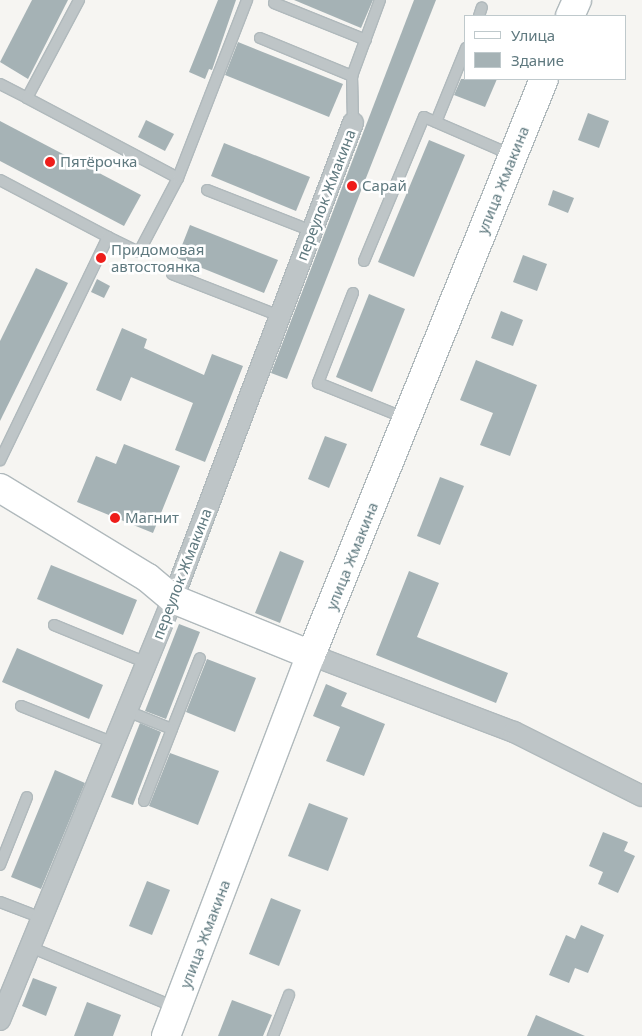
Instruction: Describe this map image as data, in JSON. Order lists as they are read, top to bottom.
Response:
{
  "streets": {
    "street": ["улица Жмакина", "переулок Жмакина"]
  },
  "places": [
    "Пятёрочка",
    "Сарай",
    "Придомовая автостоянка",
    "Магнит"
  ],
  "legend": ["Улица", "Здание"]
}
